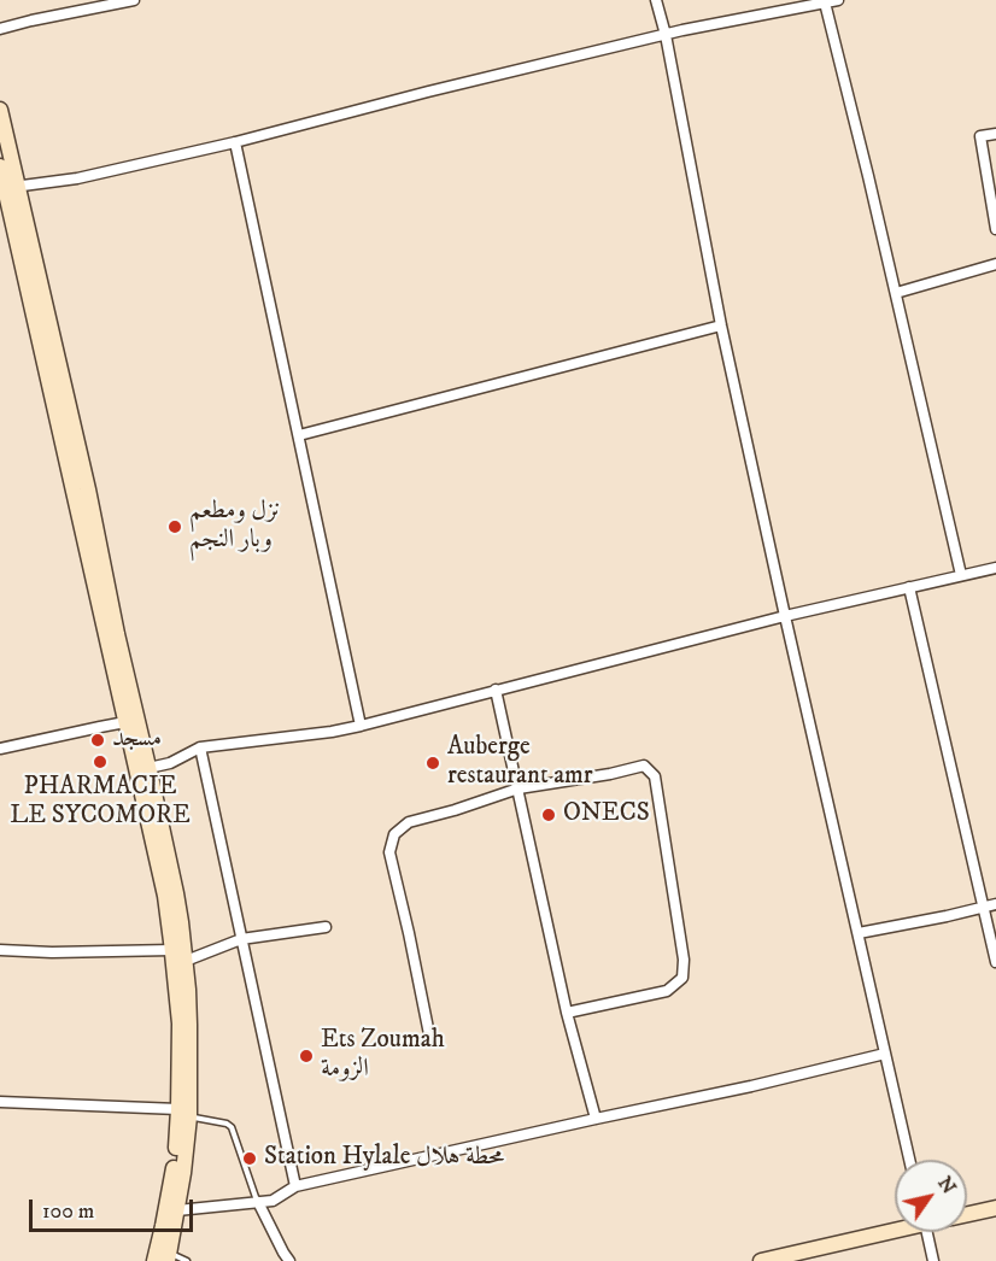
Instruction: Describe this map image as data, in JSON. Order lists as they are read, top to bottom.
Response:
{
  "places": [
    "نزل ومطعم وبار النجم",
    "مسجد",
    "PHARMACIE LE SYCOMORE",
    "Auberge restaurant amr",
    "ONECS",
    "Ets Zoumah الزومة",
    "Station Hylale محطة هلال"
  ],
  "scale_bar": "100 m",
  "north": "top right"
}
